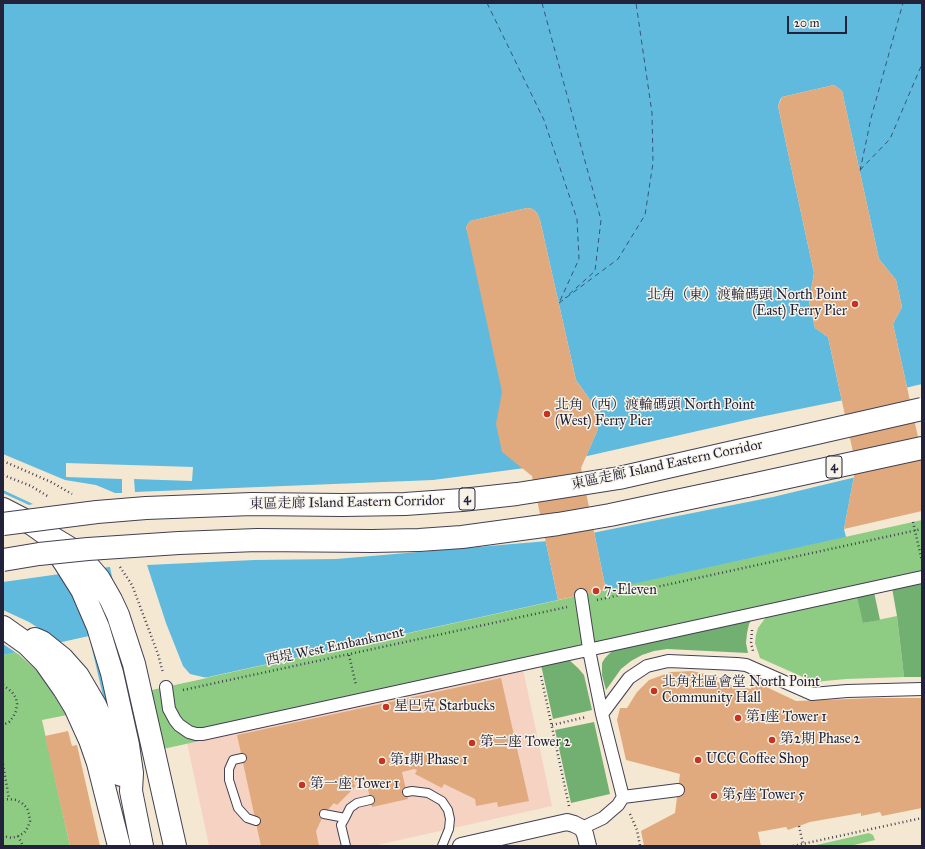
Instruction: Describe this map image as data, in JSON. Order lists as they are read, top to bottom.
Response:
{
  "streets": {
    "highway": ["東區走廊 Island Eastern Corridor", "4"],
    "path": ["西堤 West Embankment"]
  },
  "places": [
    "北角（東）渡輪碼頭 North Point (East) Ferry Pier",
    "北角（西）渡輪碼頭 North Point (West) Ferry Pier",
    "7-Eleven",
    "北角社區會堂 North Point Community Hall",
    "星巴克 Starbucks",
    "第1座 Tower 1",
    "第2期 Phase 2",
    "第二座 Tower 2",
    "UCC Coffee Shop",
    "第1期 Phase 1",
    "第一座 Tower 1",
    "第5座 Tower 5"
  ],
  "scale_bar": "20 m"
}
